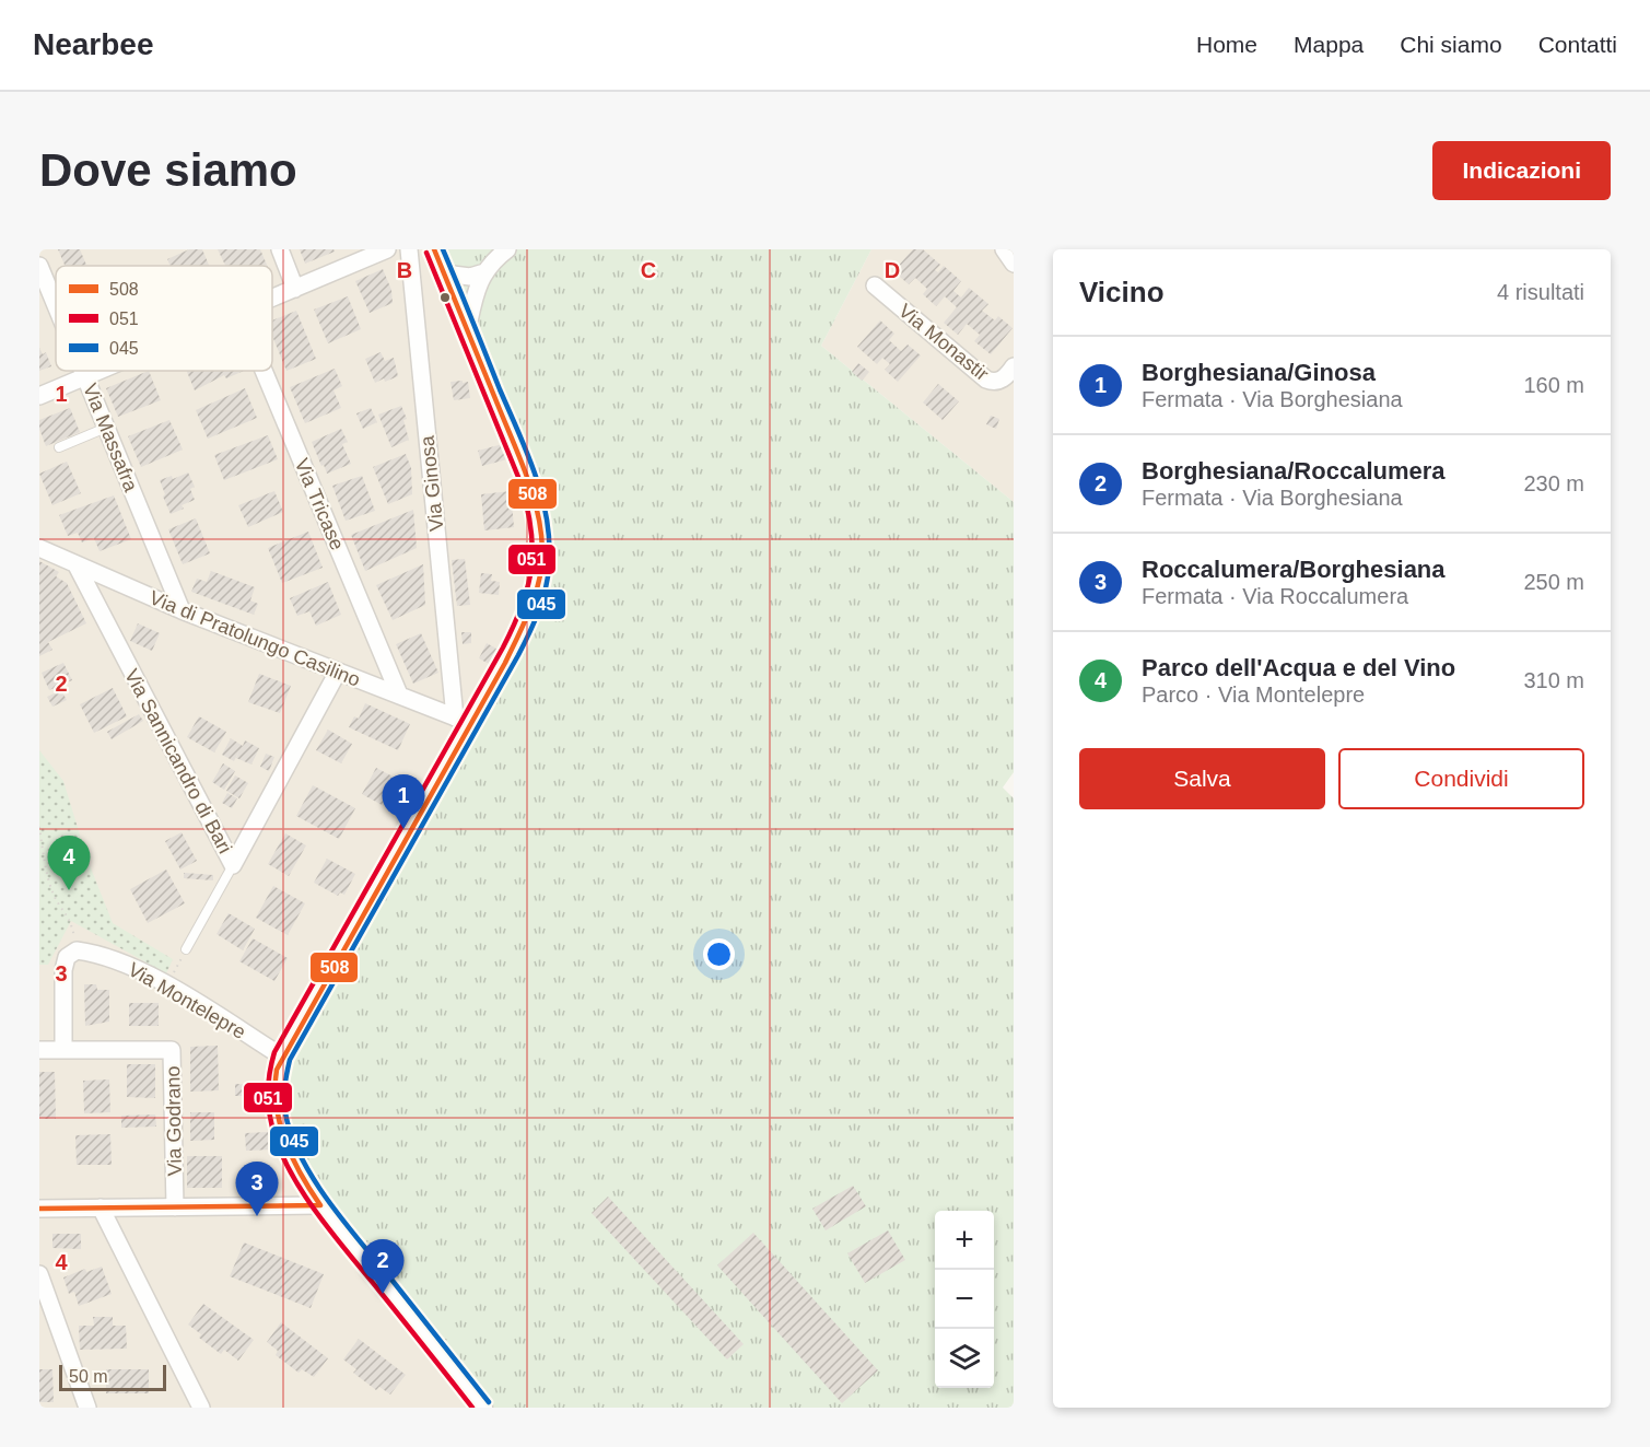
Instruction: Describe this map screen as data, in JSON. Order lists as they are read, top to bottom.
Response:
{
  "streets": {
    "street": [
      "Via Monastir",
      "Via Massafra",
      "Via Ginosa",
      "Via Tricase",
      "Via di Pratolungo Casilino",
      "Via Sannicandro di Bari",
      "Via Montelepre",
      "Via Godrano"
    ]
  },
  "crossings": [
    ["Via Massafra", "Via di Pratolungo Casilino"],
    ["Via Ginosa", "Via di Pratolungo Casilino"],
    ["Via Tricase", "Via di Pratolungo Casilino"],
    ["Via di Pratolungo Casilino", "Via Sannicandro di Bari"]
  ],
  "lines": ["transit line 508", "transit line 045", "transit line 051"],
  "legend": ["508", "051", "045"],
  "scale_bar": "50 m",
  "page": {
    "header": "Nearbee",
    "nav": [
      "Home",
      "Mappa",
      "Chi siamo",
      "Contatti"
    ],
    "buttons": [
      "Indicazioni",
      ["Salva", "Condividi"]
    ],
    "title": "Dove siamo",
    "heading": ["Vicino", "4 risultati"],
    "list": [
      {
        "mark": "1",
        "name": "Borghesiana/Ginosa",
        "note": "Fermata · Via Borghesiana",
        "value": "160 m"
      },
      {
        "mark": "2",
        "name": "Borghesiana/Roccalumera",
        "note": "Fermata · Via Borghesiana",
        "value": "230 m"
      },
      {
        "mark": "3",
        "name": "Roccalumera/Borghesiana",
        "note": "Fermata · Via Roccalumera",
        "value": "250 m"
      },
      {
        "mark": "4",
        "name": "Parco dell'Acqua e del Vino",
        "note": "Parco · Via Montelepre",
        "value": "310 m"
      }
    ],
    "pins": [
      "1",
      "4",
      "3",
      "2"
    ],
    "map_buttons": ["+", "−"],
    "scale": "50 m"
  },
  "grid": {
    "columns": ["B", "C", "D"],
    "rows": [
      "1",
      "2",
      "3",
      "4"
    ]
  }
}
